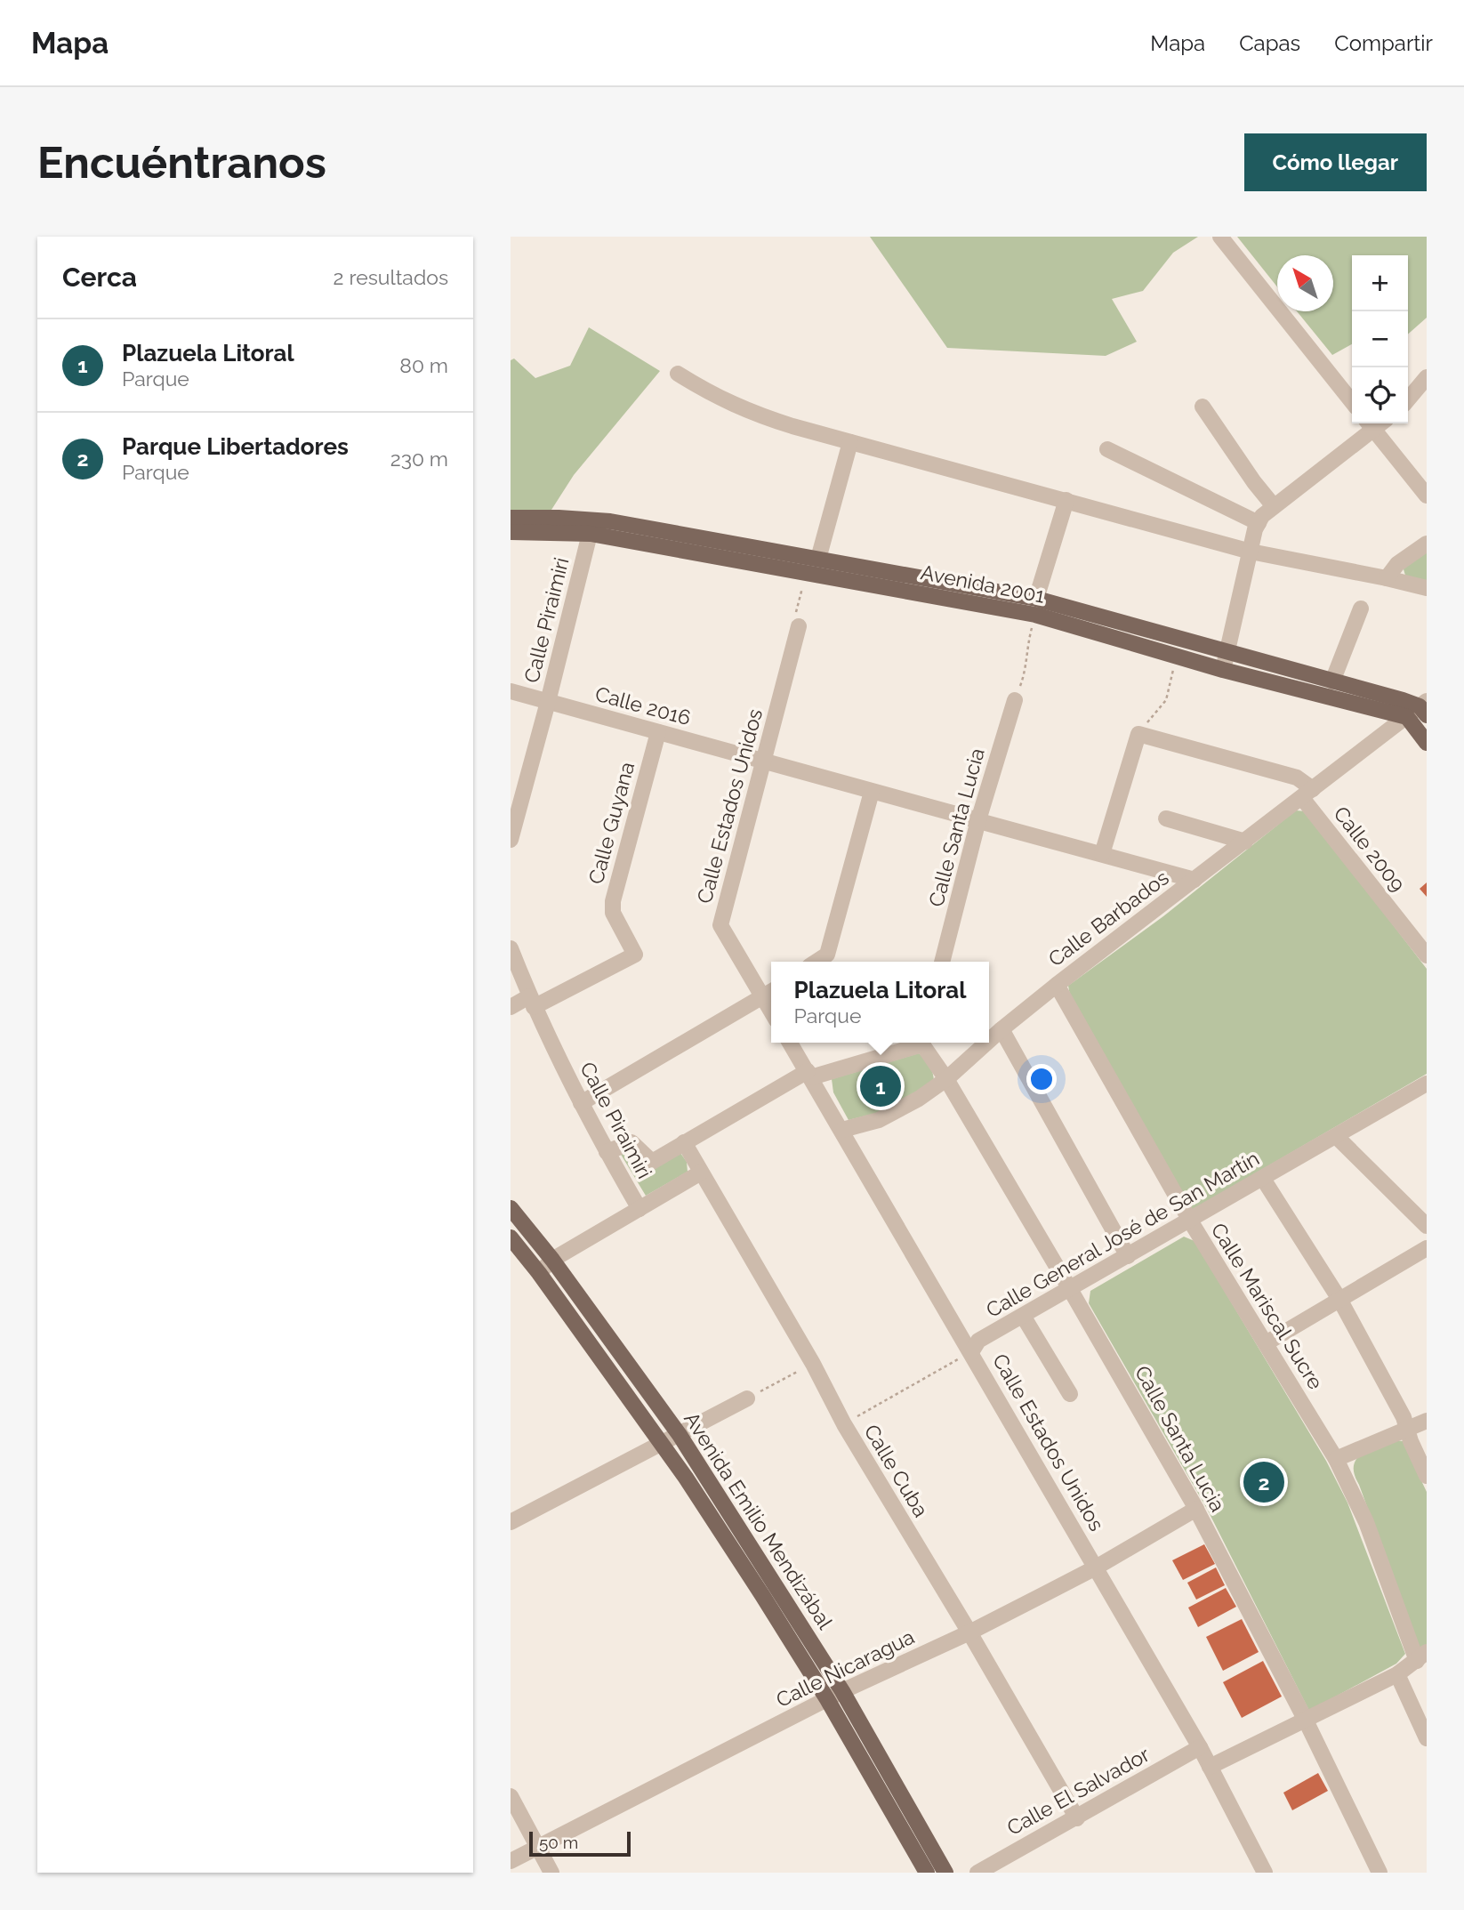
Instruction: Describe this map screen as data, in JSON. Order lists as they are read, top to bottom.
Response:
{
  "streets": {
    "main road": ["Avenida 2001", "Avenida Emilio Mendizábal"],
    "street": [
      "Calle Piraimiri",
      "Calle 2016",
      "Calle Estados Unidos",
      "Calle Guyana",
      "Calle Santa Lucia",
      "Calle 2009",
      "Calle Barbados",
      "Calle General José de San Martín",
      "Calle Mariscal Sucre",
      "Calle Cuba",
      "Calle Nicaragua",
      "Calle El Salvador"
    ]
  },
  "crossings": [
    ["Avenida 2001", "Calle Piraimiri"],
    ["Avenida 2001", "Calle Barbados"],
    ["Calle Piraimiri", "Calle 2016"],
    ["Calle Piraimiri", "Calle Guyana"],
    ["Calle 2016", "Calle Estados Unidos"],
    ["Calle 2016", "Calle Guyana"],
    ["Calle 2016", "Calle Santa Lucia"],
    ["Calle 2016", "Calle Barbados"],
    ["Calle Estados Unidos", "Calle Barbados"],
    ["Calle Estados Unidos", "Calle General José de San Martín"],
    ["Calle Estados Unidos", "Calle Nicaragua"],
    ["Calle Estados Unidos", "Calle El Salvador"],
    ["Calle Santa Lucia", "Calle Barbados"],
    ["Calle Santa Lucia", "Calle General José de San Martín"],
    ["Calle Santa Lucia", "Calle Nicaragua"],
    ["Calle 2009", "Calle Barbados"],
    ["Calle Barbados", "Calle Mariscal Sucre"],
    ["Calle General José de San Martín", "Calle Mariscal Sucre"],
    ["Calle Cuba", "Calle Nicaragua"],
    ["Calle Cuba", "Calle El Salvador"],
    ["Avenida Emilio Mendizábal", "Calle Nicaragua"]
  ],
  "scale_bar": "50 m",
  "north": "top left",
  "page": {
    "header": "Mapa",
    "nav": ["Mapa", "Capas", "Compartir"],
    "buttons": "Cómo llegar",
    "title": "Encuéntranos",
    "heading": ["Cerca", "2 resultados"],
    "map_buttons": ["+", "−"],
    "list": [
      {
        "mark": "1",
        "name": "Plazuela Litoral",
        "note": "Parque",
        "value": "80 m"
      },
      {
        "mark": "2",
        "name": "Parque Libertadores",
        "note": "Parque",
        "value": "230 m"
      }
    ],
    "popup": ["Plazuela Litoral", "Parque"],
    "pins": ["1", "2"],
    "scale": "50 m"
  }
}
